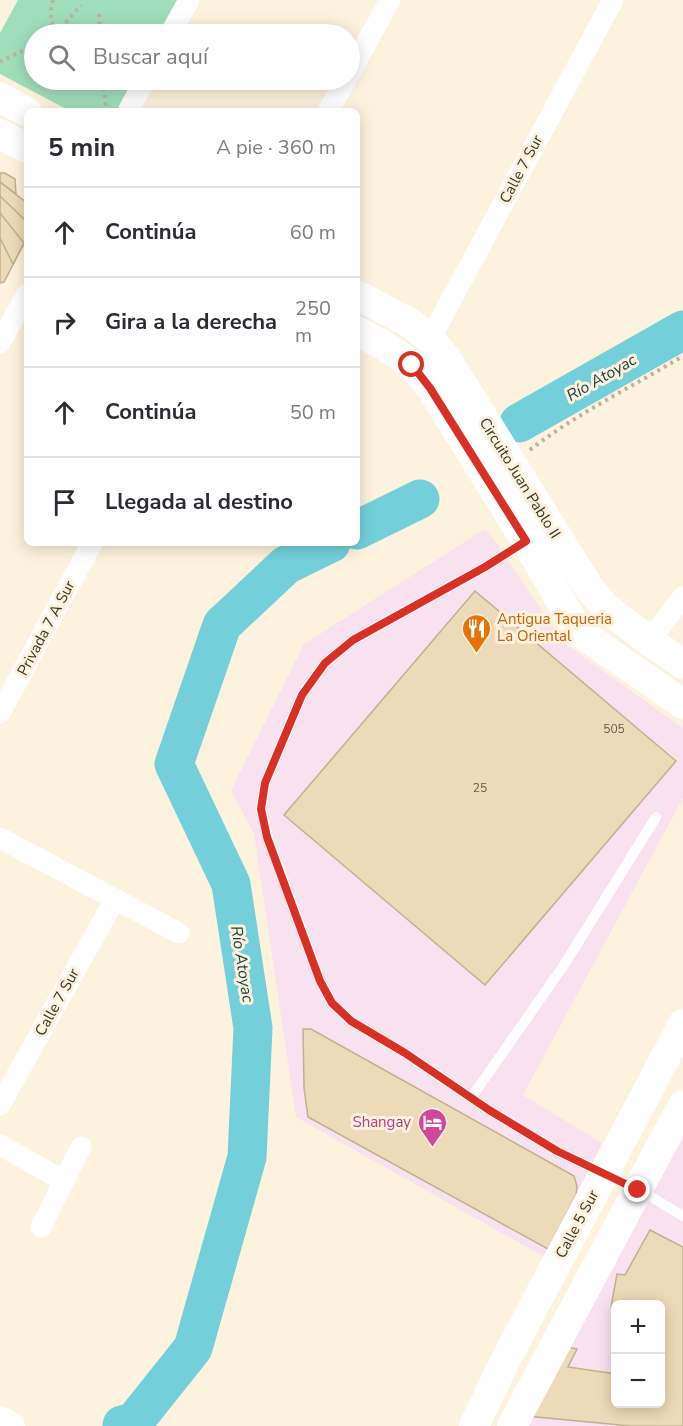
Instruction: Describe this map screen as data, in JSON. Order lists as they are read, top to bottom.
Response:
{
  "streets": {
    "main road": ["Circuito Juan Pablo II", "Calle 5 Sur"],
    "street": ["Calle 7 Sur", "Privada 7 A Sur"]
  },
  "crossings": [
    ["Calle 7 Sur", "Circuito Juan Pablo II"]
  ],
  "water": ["Río Atoyac"],
  "places": {
    "restaurant": ["Antigua Taqueria La Oriental"],
    "hotel": ["Shangay"]
  },
  "house_numbers": ["505", "25"],
  "page": {
    "search": "Buscar aquí",
    "heading": ["5 min", "A pie · 360 m"],
    "list": [
      ["Continúa", "60 m"],
      ["Gira a la derecha", "250 m"],
      ["Continúa", "50 m"],
      "Llegada al destino"
    ],
    "map_buttons": ["+", "−"]
  }
}
